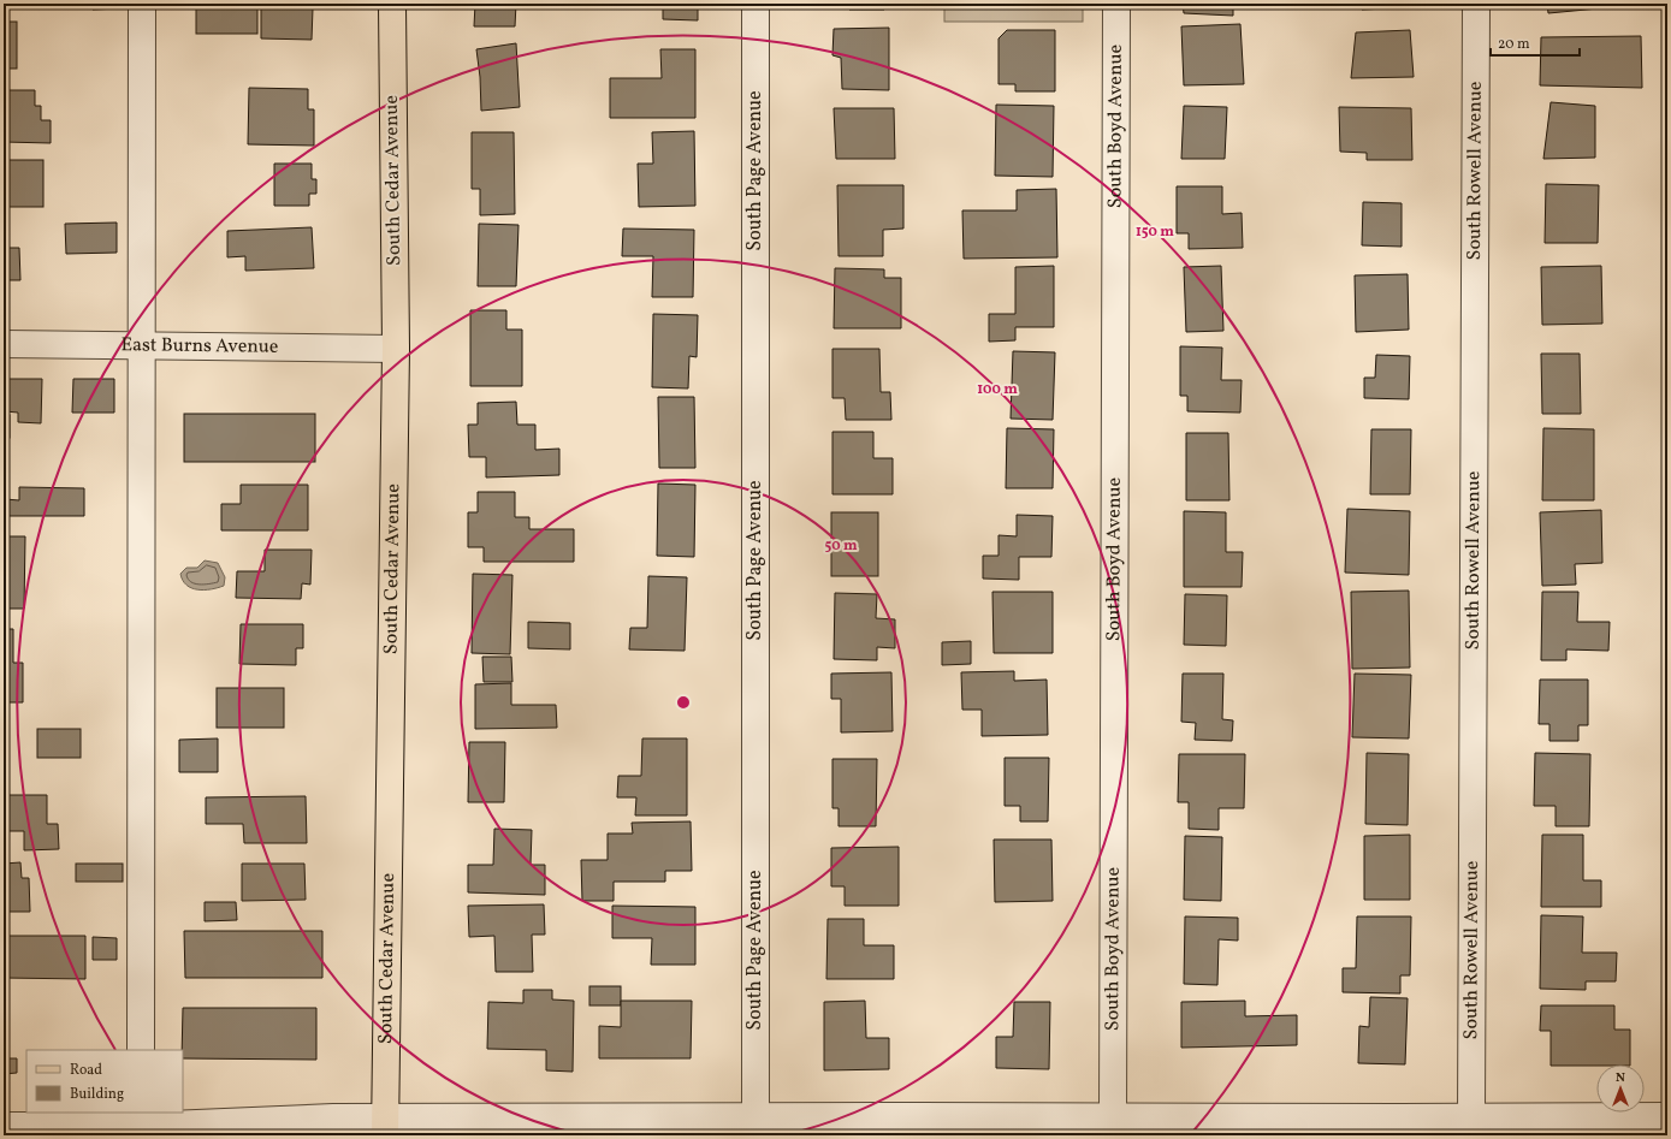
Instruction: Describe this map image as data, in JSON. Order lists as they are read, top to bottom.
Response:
{
  "streets": {
    "main road": ["South Cedar Avenue"],
    "street": [
      "South Boyd Avenue",
      "South Page Avenue",
      "South Rowell Avenue",
      "East Burns Avenue"
    ]
  },
  "crossings": [
    ["South Cedar Avenue", "East Burns Avenue"]
  ],
  "legend": ["Road", "Building"],
  "scale_bar": "20 m",
  "north": "top",
  "rings": ["150 m", "100 m", "50 m"]
}
